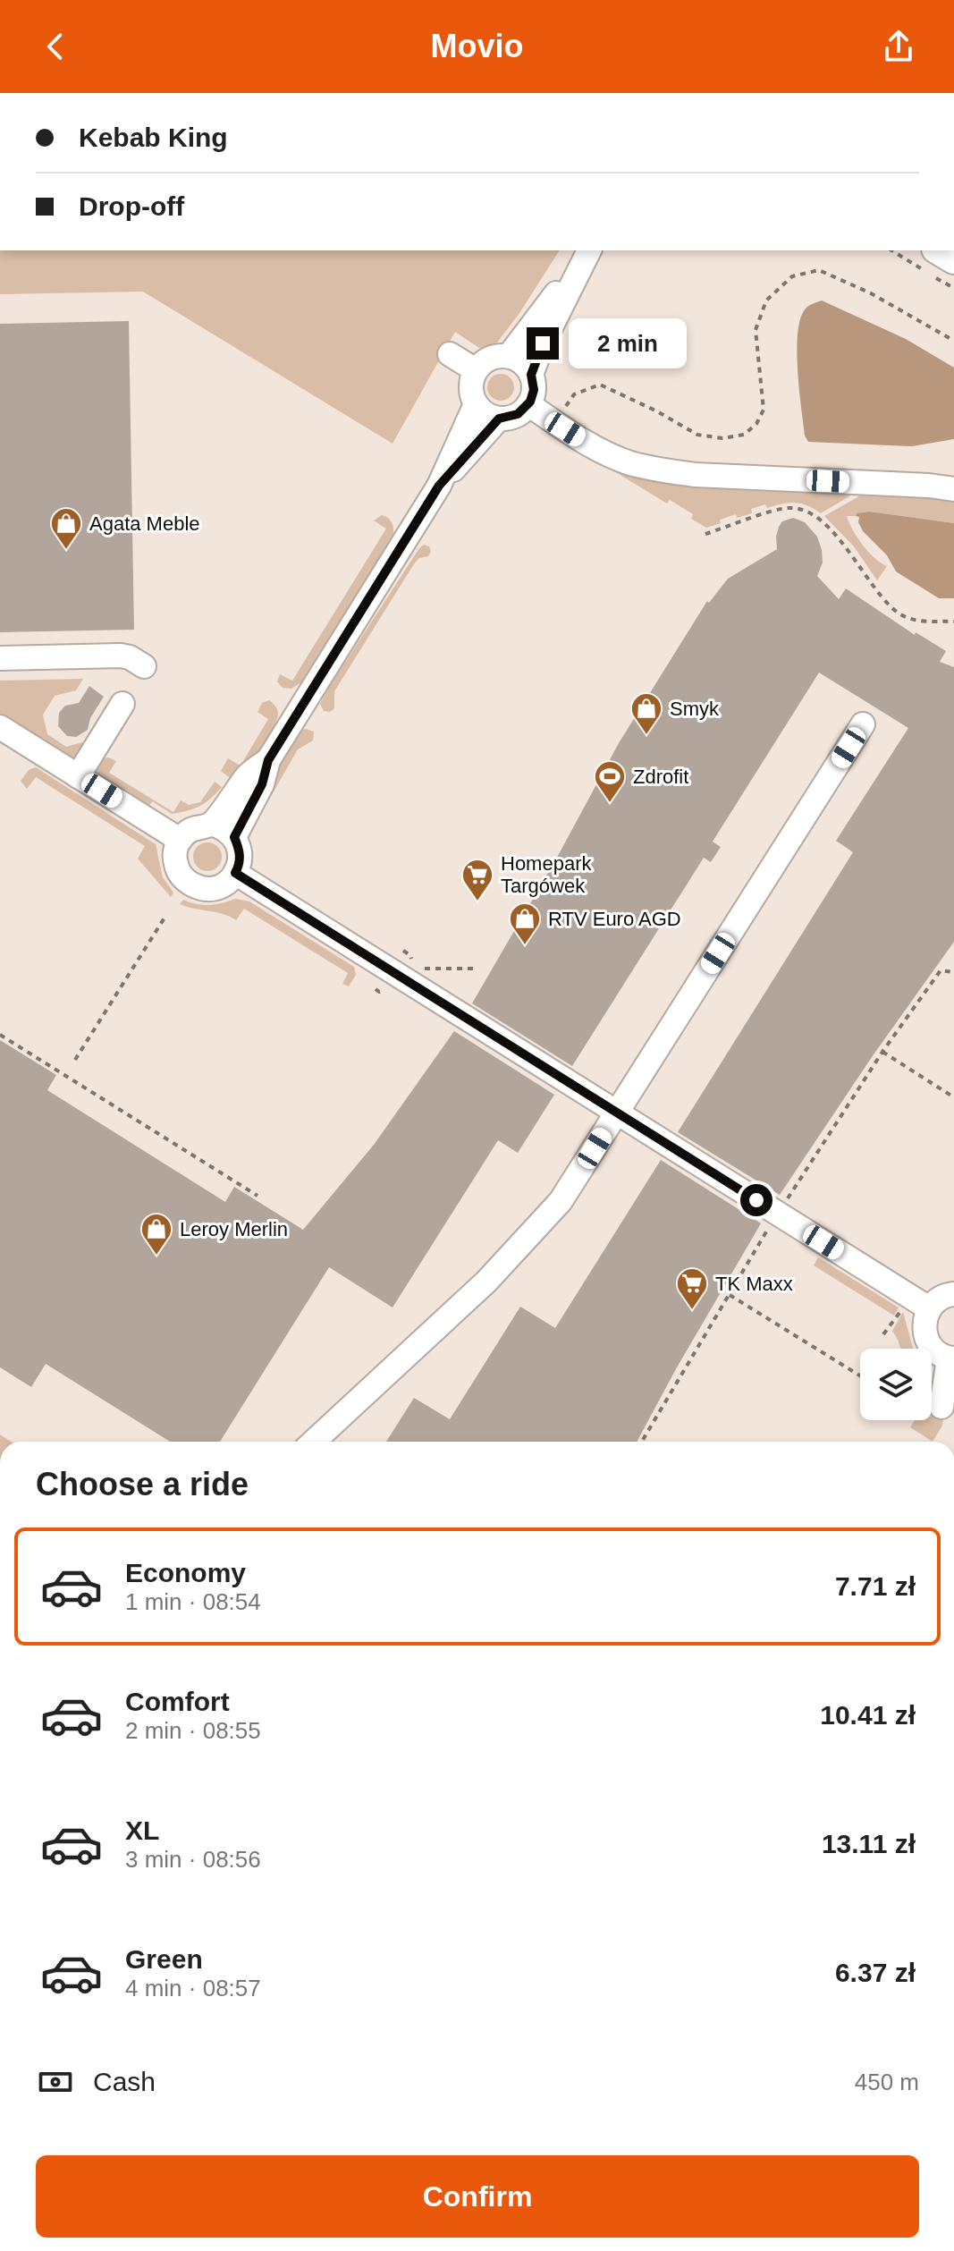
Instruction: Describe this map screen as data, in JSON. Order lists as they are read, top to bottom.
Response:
{
  "places": {
    "shop": [
      "Agata Meble",
      "Smyk",
      "RTV Euro AGD",
      "Leroy Merlin"
    ],
    "sports": ["Zdrofit"],
    "supermarket": ["Homepark Targówek", "TK Maxx"]
  },
  "page": {
    "header": "Movio",
    "banner": ["Kebab King", "Drop-off"],
    "bubble": "2 min",
    "heading": "Choose a ride",
    "list": [
      {
        "name": "Economy",
        "note": "1 min · 08:54",
        "value": "7.71 zł"
      },
      {
        "name": "Comfort",
        "note": "2 min · 08:55",
        "value": "10.41 zł"
      },
      {
        "name": "XL",
        "note": "3 min · 08:56",
        "value": "13.11 zł"
      },
      {
        "name": "Green",
        "note": "4 min · 08:57",
        "value": "6.37 zł"
      }
    ],
    "pay": ["Cash", "450 m"],
    "buttons": "Confirm"
  }
}
